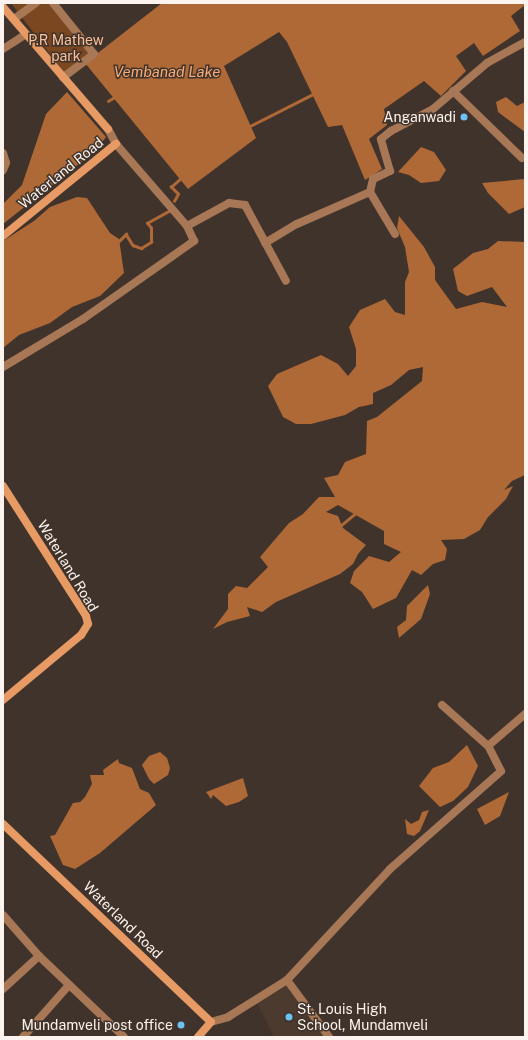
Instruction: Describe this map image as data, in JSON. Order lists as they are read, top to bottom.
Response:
{
  "streets": {
    "main road": ["Waterland Road"]
  },
  "water": ["Vembanad Lake"],
  "parks": ["P.R Mathew park"],
  "places": ["Anganwadi", "St. Louis High School, Mundamveli", "Mundamveli post office"]
}
